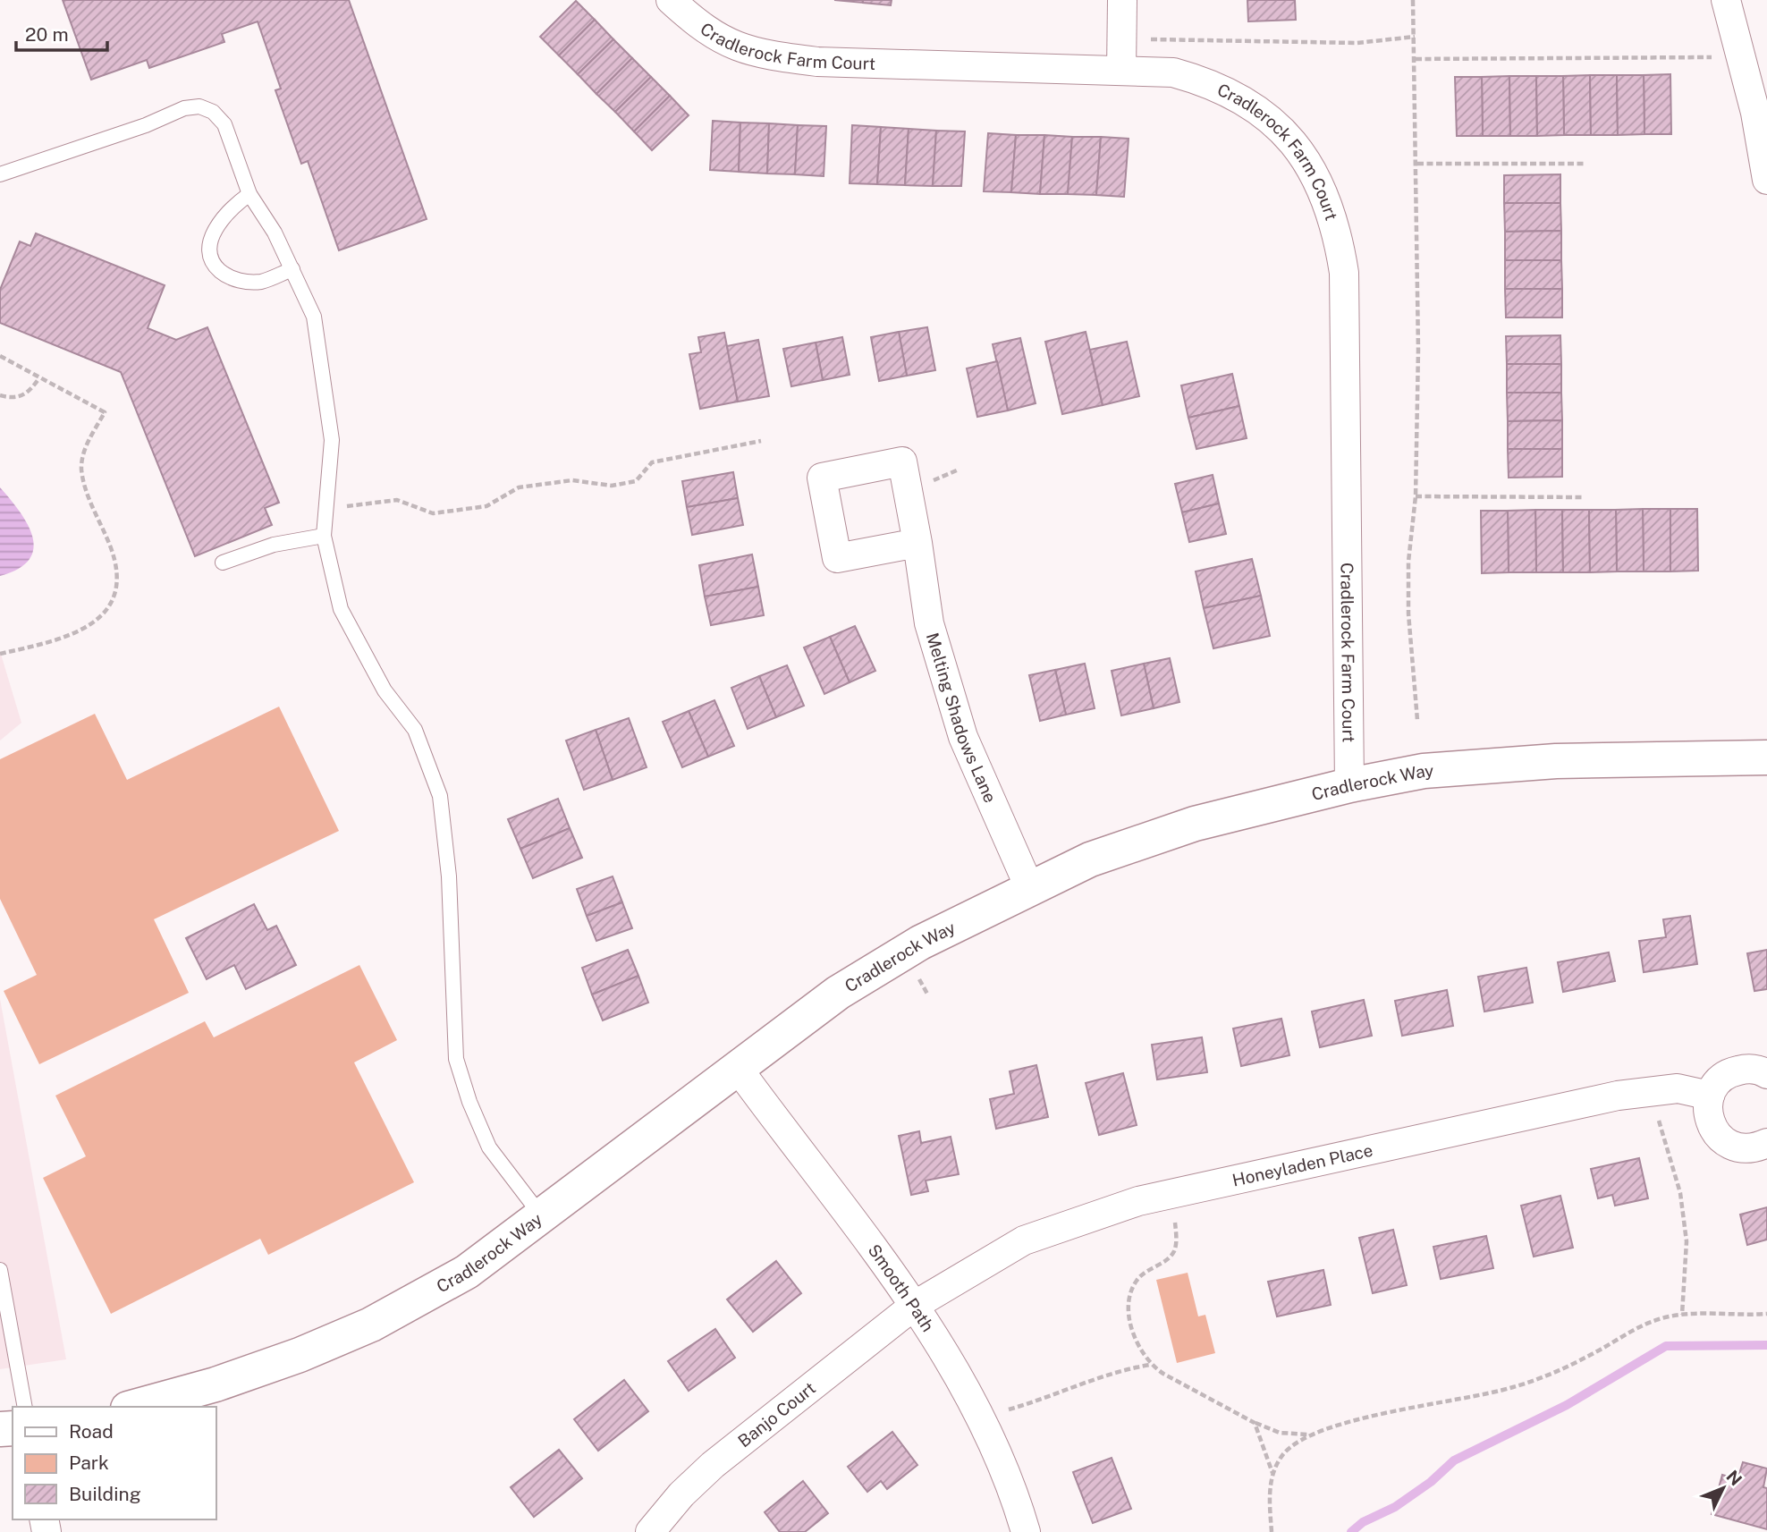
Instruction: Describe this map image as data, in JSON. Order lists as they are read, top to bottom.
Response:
{
  "streets": {
    "street": [
      "Cradlerock Farm Court",
      "Melting Shadows Lane",
      "Cradlerock Way",
      "Honeyladen Place",
      "Smooth Path",
      "Banjo Court"
    ]
  },
  "crossings": [
    ["Cradlerock Farm Court", "Cradlerock Way"],
    ["Melting Shadows Lane", "Cradlerock Way"],
    ["Cradlerock Way", "Smooth Path"],
    ["Honeyladen Place", "Smooth Path"],
    ["Honeyladen Place", "Banjo Court"],
    ["Smooth Path", "Banjo Court"]
  ],
  "legend": ["Road", "Park", "Building"],
  "scale_bar": "20 m",
  "north": "top right"
}
